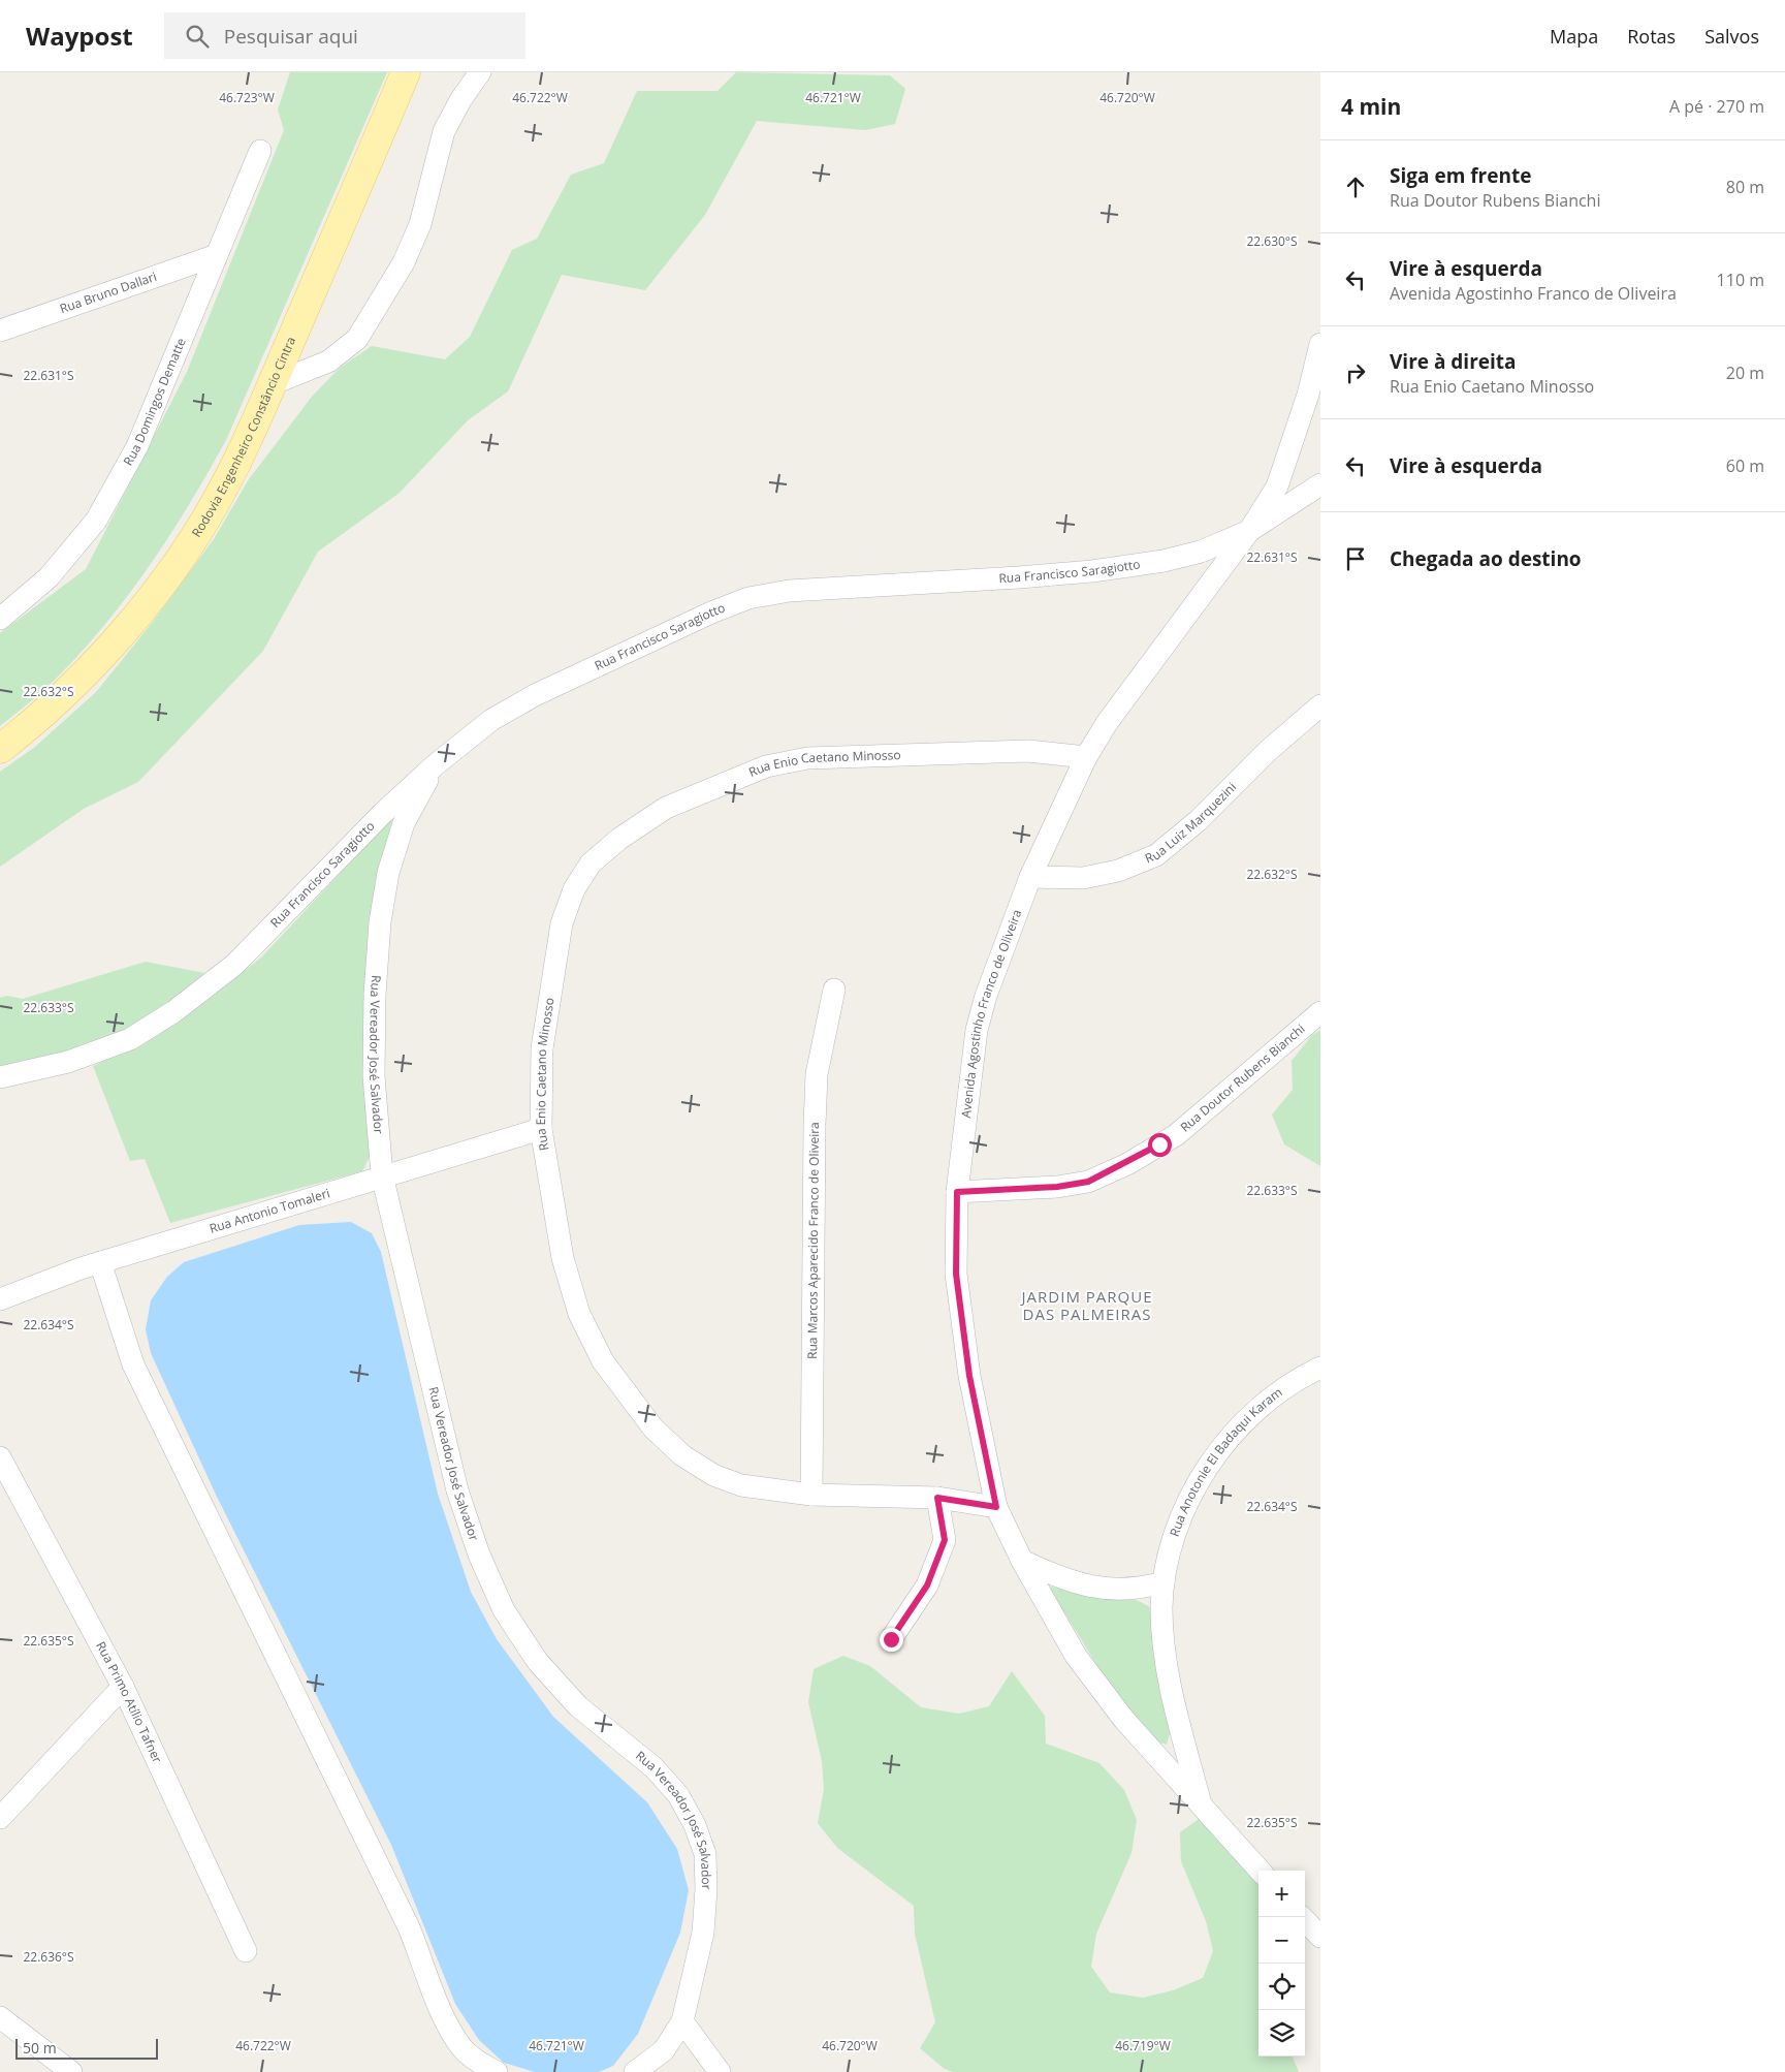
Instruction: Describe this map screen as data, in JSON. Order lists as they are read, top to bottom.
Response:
{
  "streets": {
    "main road": ["Rodovia Engenheiro Constâncio Cintra"],
    "street": [
      "Rua Bruno Dallari",
      "Rua Domingos Dematte",
      "Rua Francisco Saragiotto",
      "Rua Enio Caetano Minosso",
      "Rua Luiz Marquezini",
      "Avenida Agostinho Franco de Oliveira",
      "Rua Vereador José Salvador",
      "Rua Doutor Rubens Bianchi",
      "Rua Antonio Tomaleri",
      "Rua Marcos Aparecido Franco de Oliveira",
      "Rua Anotonie El Badaqui Karam",
      "Rua Primo Atílio Tafner"
    ]
  },
  "crossings": [
    ["Rua Bruno Dallari", "Rua Domingos Dematte"],
    ["Rua Francisco Saragiotto", "Avenida Agostinho Franco de Oliveira"],
    ["Rua Francisco Saragiotto", "Rua Vereador José Salvador"],
    ["Rua Enio Caetano Minosso", "Avenida Agostinho Franco de Oliveira"],
    ["Rua Enio Caetano Minosso", "Rua Antonio Tomaleri"],
    ["Rua Enio Caetano Minosso", "Rua Marcos Aparecido Franco de Oliveira"],
    ["Rua Luiz Marquezini", "Avenida Agostinho Franco de Oliveira"],
    ["Avenida Agostinho Franco de Oliveira", "Rua Doutor Rubens Bianchi"],
    ["Avenida Agostinho Franco de Oliveira", "Rua Anotonie El Badaqui Karam"],
    ["Rua Vereador José Salvador", "Rua Antonio Tomaleri"]
  ],
  "districts": ["JARDIM PARQUE DAS PALMEIRAS"],
  "scale_bar": "50 m",
  "page": {
    "header": "Waypost",
    "search": "Pesquisar aqui",
    "nav": ["Mapa", "Rotas", "Salvos"],
    "heading": ["4 min", "A pé · 270 m"],
    "list": [
      ["Siga em frente", "Rua Doutor Rubens Bianchi", "80 m"],
      ["Vire à esquerda", "Avenida Agostinho Franco de Oliveira", "110 m"],
      ["Vire à direita", "Rua Enio Caetano Minosso", "20 m"],
      ["Vire à esquerda", "60 m"],
      "Chegada ao destino"
    ],
    "map_buttons": ["+", "−"],
    "scale": "50 m"
  },
  "coordinates": [
    "46.723°W",
    "46.722°W",
    "46.721°W",
    "46.720°W",
    "22.630°S",
    "22.631°S",
    "22.632°S",
    "22.633°S",
    "22.634°S",
    "22.635°S",
    "22.636°S",
    "46.719°W"
  ]
}
